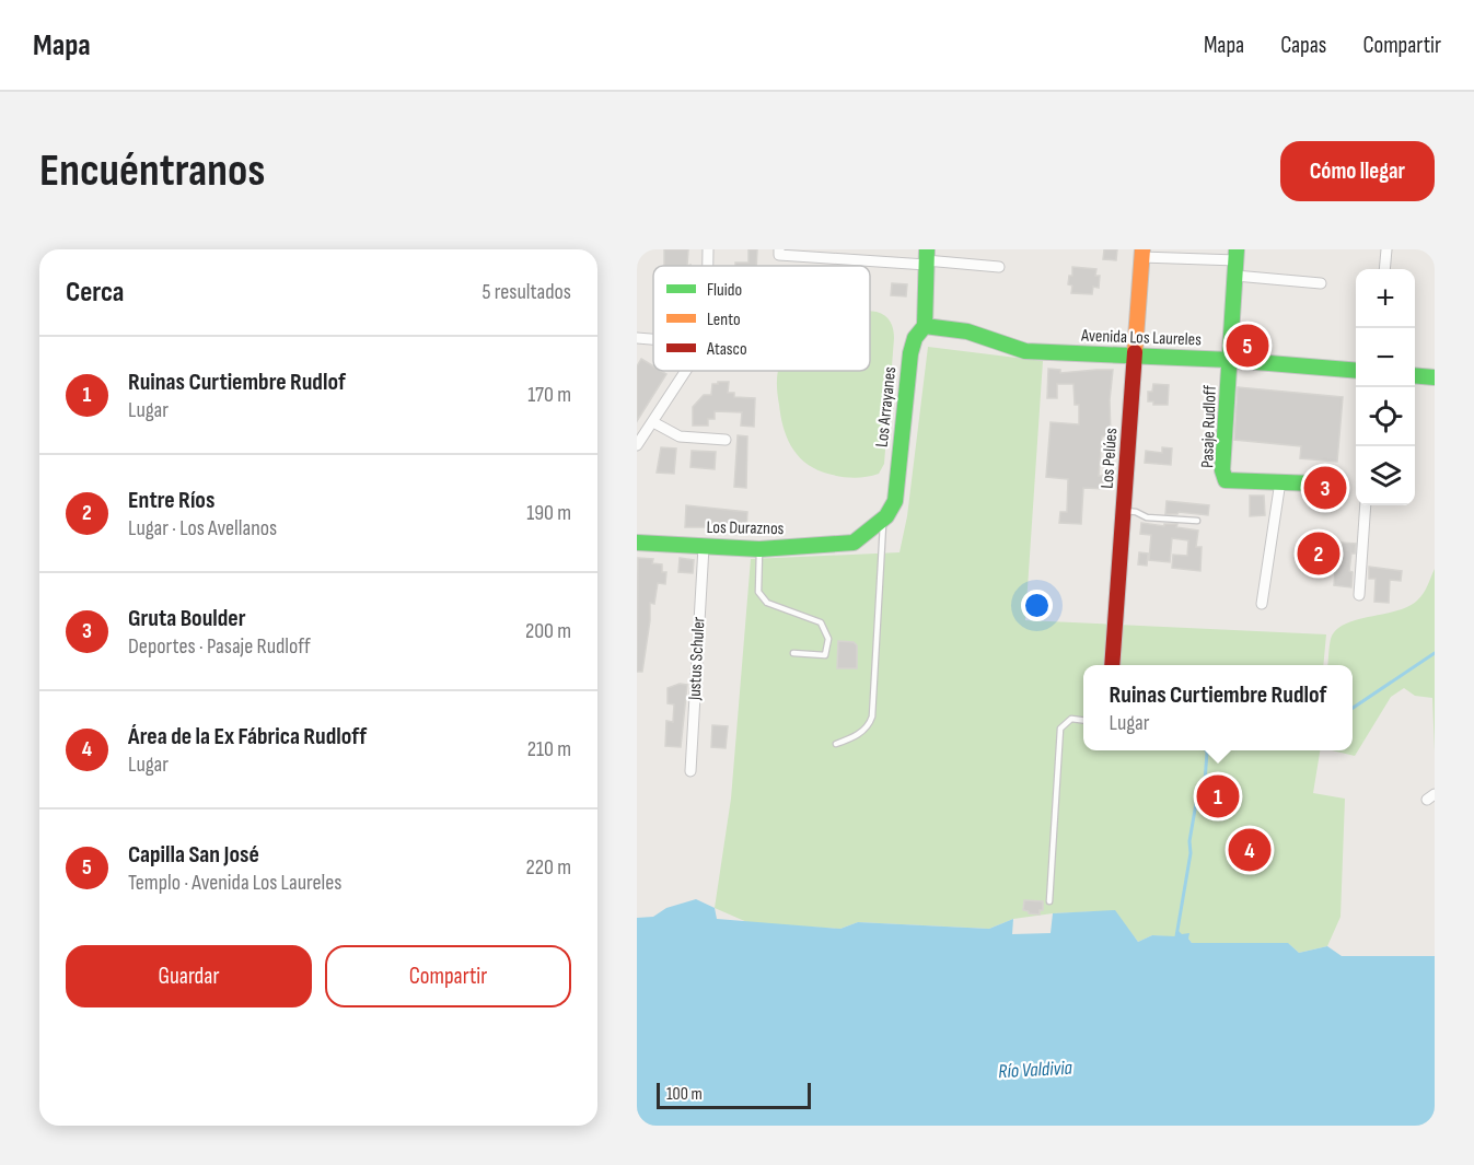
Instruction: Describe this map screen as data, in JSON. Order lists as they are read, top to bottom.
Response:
{
  "streets": {
    "street": [
      "Avenida Los Laureles",
      "Los Arrayanes",
      "Pasaje Rudloff",
      "Los Pelúes",
      "Los Duraznos",
      "Justus Schuler"
    ]
  },
  "crossings": [
    ["Avenida Los Laureles", "Los Arrayanes"],
    ["Avenida Los Laureles", "Pasaje Rudloff"],
    ["Avenida Los Laureles", "Los Pelúes"],
    ["Los Arrayanes", "Los Duraznos"],
    ["Los Duraznos", "Justus Schuler"]
  ],
  "water": ["Río Valdivia"],
  "legend": ["Fluido", "Lento", "Atasco"],
  "scale_bar": "100 m",
  "page": {
    "header": "Mapa",
    "nav": ["Mapa", "Capas", "Compartir"],
    "buttons": [
      "Cómo llegar",
      ["Guardar", "Compartir"]
    ],
    "title": "Encuéntranos",
    "heading": ["Cerca", "5 resultados"],
    "map_buttons": ["+", "−"],
    "pins": [
      "5",
      "3",
      "2",
      "1",
      "4"
    ],
    "list": [
      {
        "mark": "1",
        "name": "Ruinas Curtiembre Rudlof",
        "note": "Lugar",
        "value": "170 m"
      },
      {
        "mark": "2",
        "name": "Entre Ríos",
        "note": "Lugar · Los Avellanos",
        "value": "190 m"
      },
      {
        "mark": "3",
        "name": "Gruta Boulder",
        "note": "Deportes · Pasaje Rudloff",
        "value": "200 m"
      },
      {
        "mark": "4",
        "name": "Área de la Ex Fábrica Rudloff",
        "note": "Lugar",
        "value": "210 m"
      },
      {
        "mark": "5",
        "name": "Capilla San José",
        "note": "Templo · Avenida Los Laureles",
        "value": "220 m"
      }
    ],
    "popup": ["Ruinas Curtiembre Rudlof", "Lugar"],
    "scale": "100 m"
  }
}
